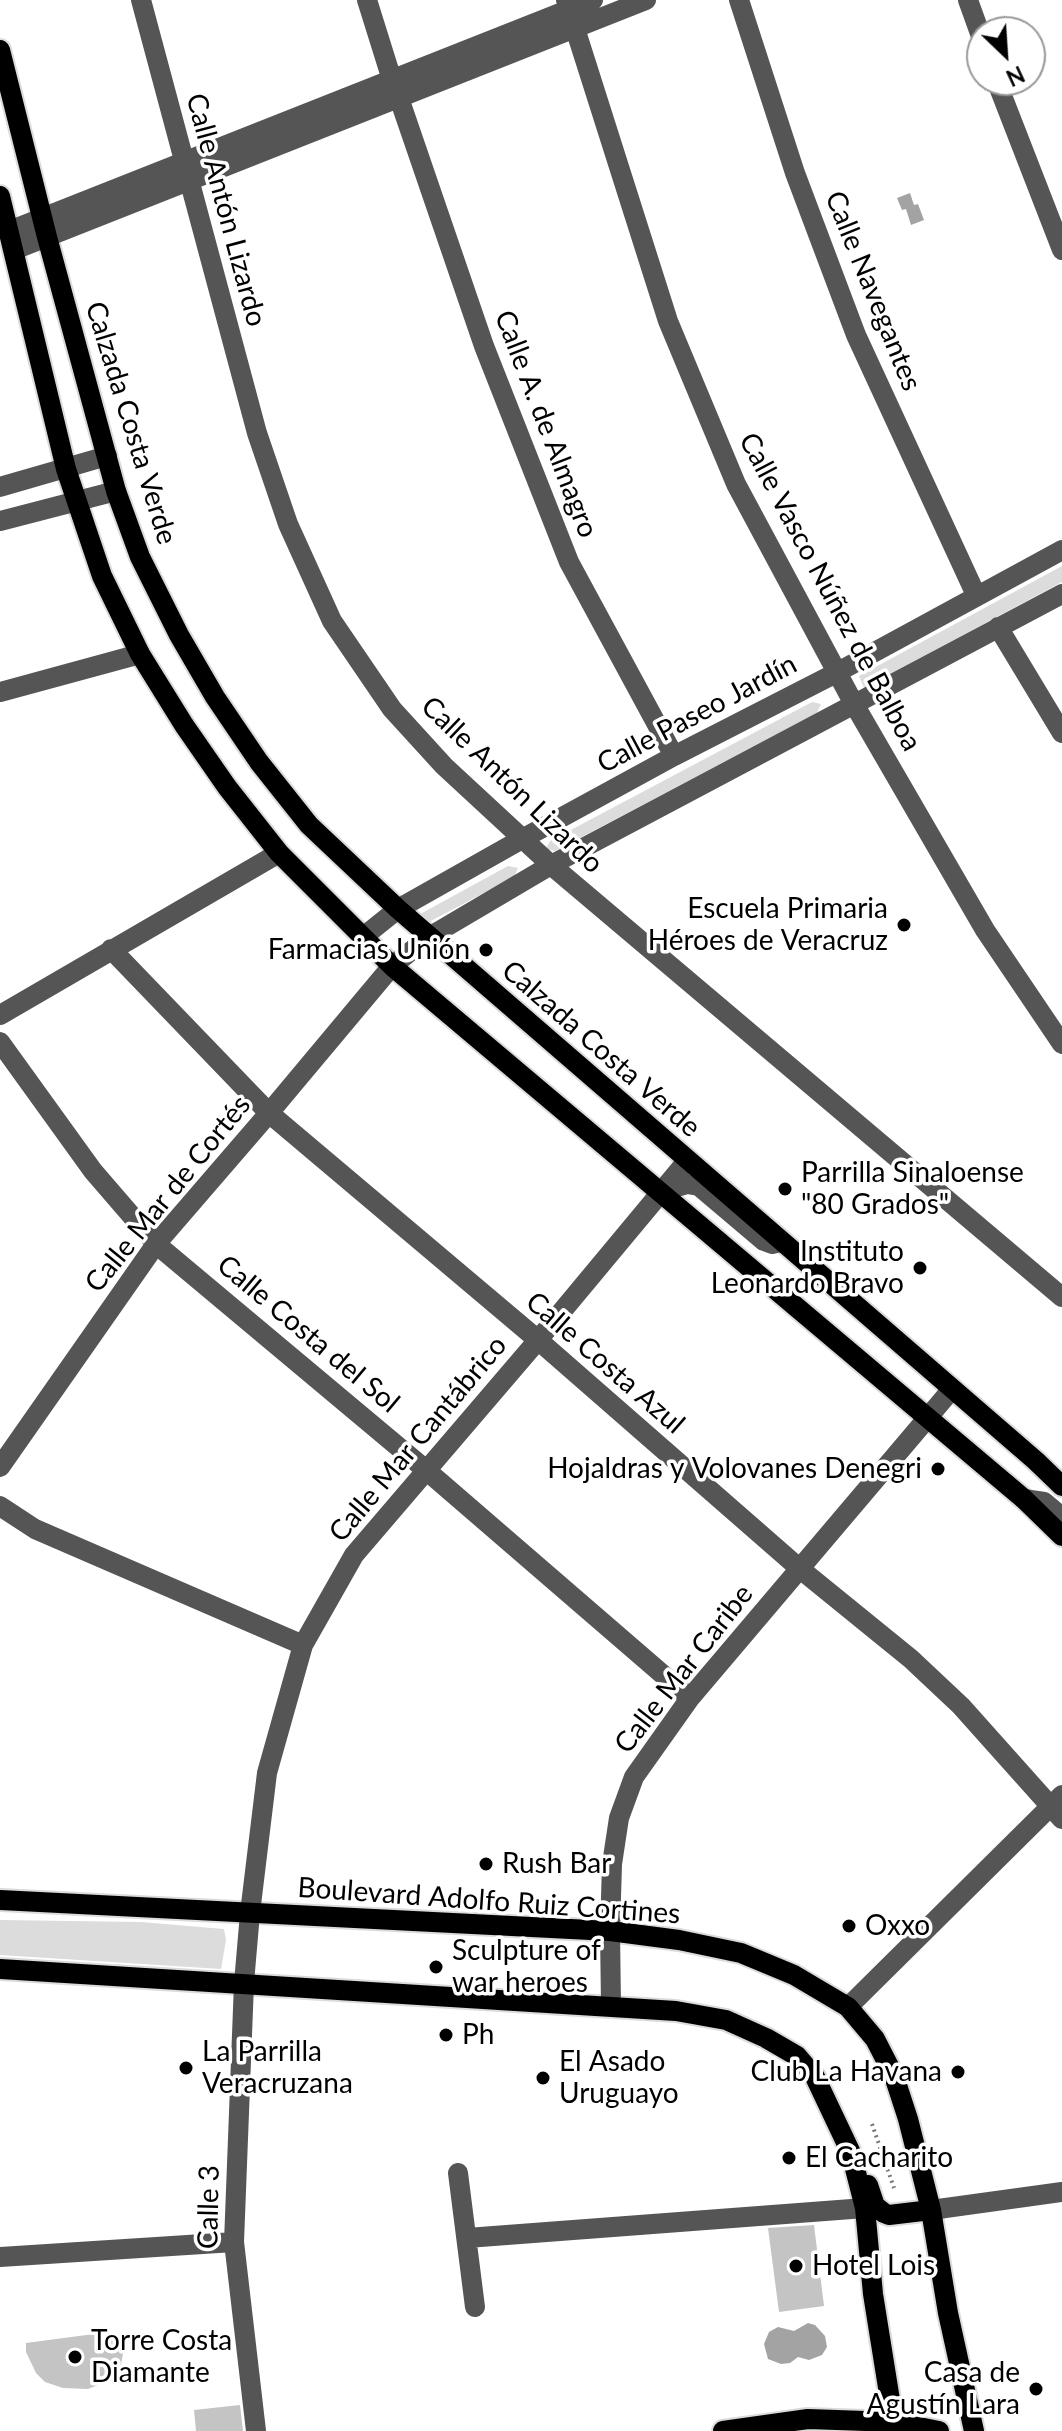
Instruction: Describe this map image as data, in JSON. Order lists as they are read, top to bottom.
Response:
{
  "streets": {
    "main road": ["Calzada Costa Verde", "Boulevard Adolfo Ruiz Cortines"],
    "street": [
      "Calle Antón Lizardo",
      "Calle Navegantes",
      "Calle A. de Almagro",
      "Calle Vasco Núñez de Balboa",
      "Calle Paseo Jardín",
      "Calle Mar de Cortés",
      "Calle Costa del Sol",
      "Calle Costa Azul",
      "Calle Mar Cantábrico",
      "Calle Mar Caribe",
      "Calle 3"
    ]
  },
  "crossings": [
    ["Calle Antón Lizardo", "Calle Paseo Jardín"],
    ["Calle Navegantes", "Calle Paseo Jardín"],
    ["Calzada Costa Verde", "Calle Paseo Jardín"],
    ["Calzada Costa Verde", "Calle Mar Cantábrico"],
    ["Calzada Costa Verde", "Calle Mar Caribe"],
    ["Calle A. de Almagro", "Calle Paseo Jardín"],
    ["Calle Vasco Núñez de Balboa", "Calle Paseo Jardín"],
    ["Calle Mar de Cortés", "Calle Costa del Sol"],
    ["Calle Mar de Cortés", "Calle Costa Azul"],
    ["Calle Costa del Sol", "Calle Mar Cantábrico"],
    ["Calle Costa del Sol", "Calle Mar Caribe"],
    ["Calle Costa Azul", "Calle Mar Cantábrico"],
    ["Calle Costa Azul", "Calle Mar Caribe"],
    ["Calle Mar Cantábrico", "Boulevard Adolfo Ruiz Cortines"],
    ["Calle Mar Cantábrico", "Calle 3"],
    ["Calle Mar Caribe", "Boulevard Adolfo Ruiz Cortines"]
  ],
  "places": [
    "Escuela Primaria Héroes de Veracruz",
    "Farmacias Unión",
    "Parrilla Sinaloense \"80 Grados\"",
    "Instituto Leonardo Bravo",
    "Hojaldras y Volovanes Denegri",
    "Rush Bar",
    "Oxxo",
    "Sculpture of war heroes",
    "Ph",
    "La Parrilla Veracruzana",
    "Club La Havana",
    "El Asado Uruguayo",
    "El Cacharito",
    "Hotel Lois",
    "Torre Costa Diamante",
    "Casa de Agustín Lara"
  ],
  "north": "bottom right"
}
